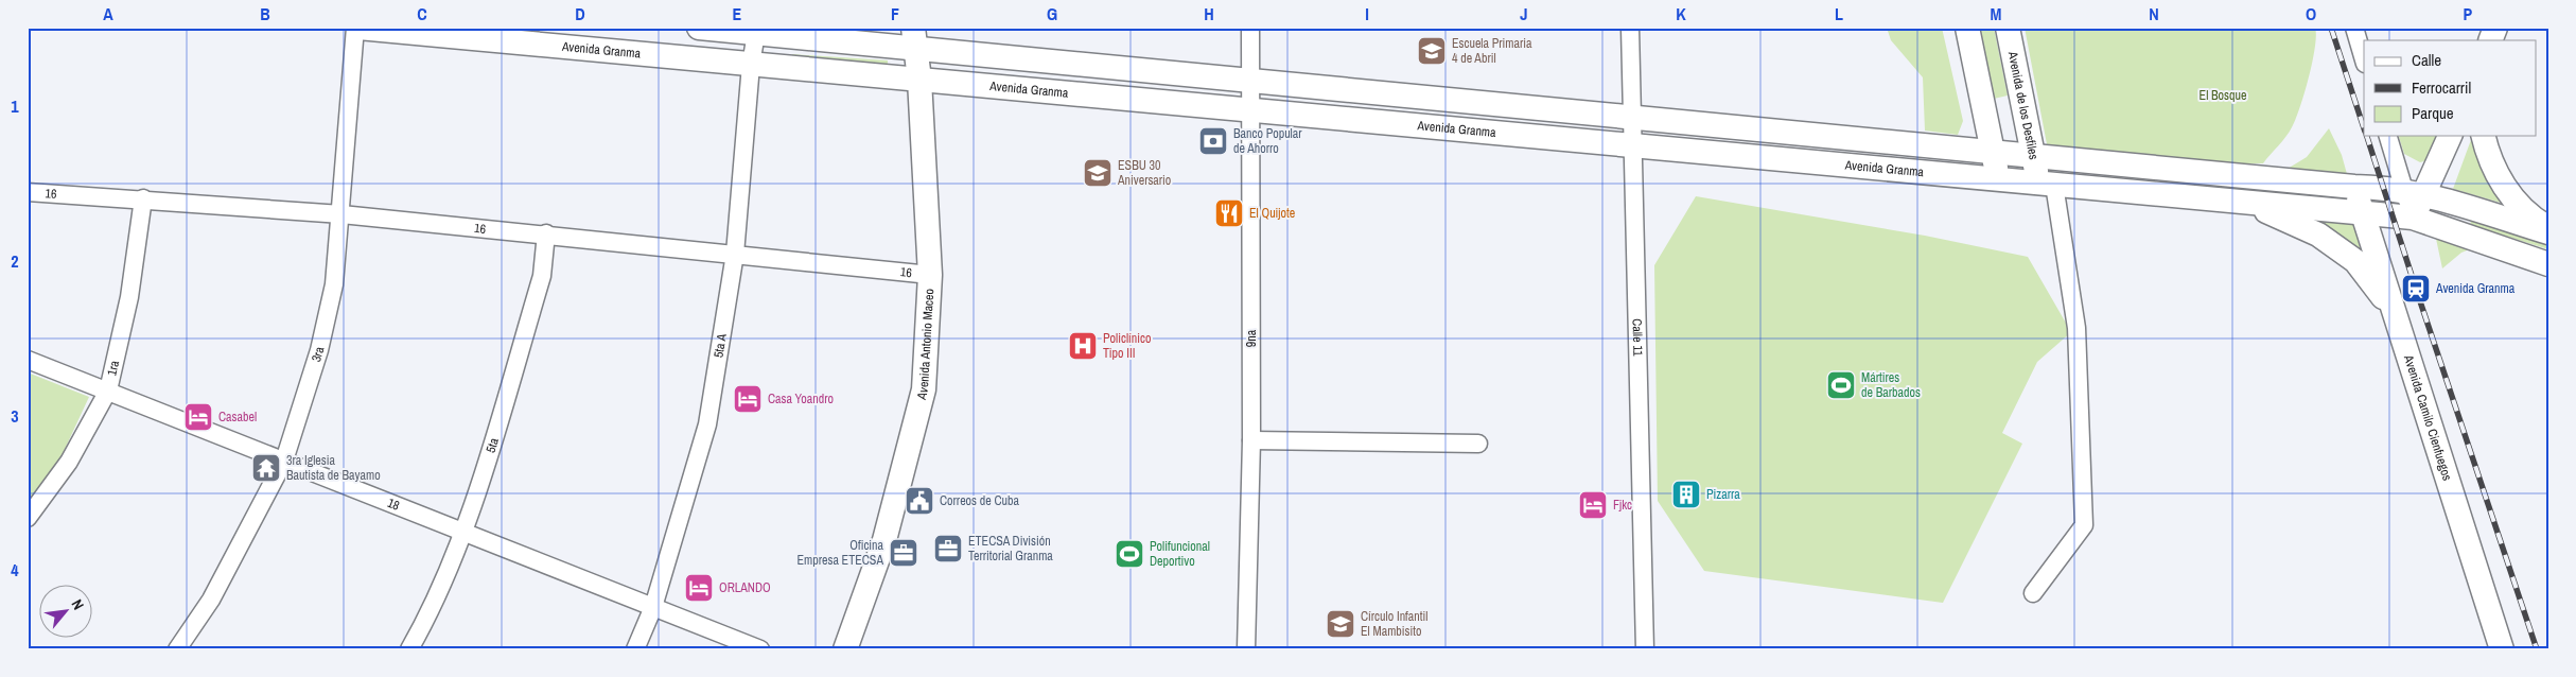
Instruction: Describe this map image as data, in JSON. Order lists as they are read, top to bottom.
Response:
{
  "streets": {
    "main road": [
      "Avenida Granma",
      "Avenida de los Desfiles",
      "Avenida Antonio Maceo",
      "Avenida Camilo Cienfuegos"
    ],
    "street": [
      "16",
      "9na",
      "Calle 11",
      "5ta A",
      "3ra",
      "1ra",
      "5ta",
      "18"
    ]
  },
  "crossings": [
    ["Avenida Granma", "Avenida de los Desfiles"],
    ["Avenida Granma", "9na"],
    ["Avenida Granma", "Calle 11"],
    ["Avenida Granma", "Avenida Antonio Maceo"],
    ["Avenida Granma", "5ta A"],
    ["Avenida Granma", "3ra"],
    ["Avenida Granma", "Avenida Camilo Cienfuegos"],
    ["16", "Avenida Antonio Maceo"],
    ["16", "5ta A"],
    ["16", "3ra"],
    ["16", "1ra"],
    ["16", "5ta"],
    ["5ta A", "18"],
    ["3ra", "18"],
    ["1ra", "18"],
    ["5ta", "18"]
  ],
  "parks": ["El Bosque"],
  "places": {
    "school or university": ["Escuela Primaria 4 de Abril", "ESBU 30 Aniversario", "Círculo Infantil El Mambisito"],
    "bank": ["Banco Popular de Ahorro"],
    "restaurant": ["El Quijote"],
    "station": ["Avenida Granma"],
    "hospital": ["Policlínico Tipo III"],
    "sports": ["Mártires de Barbados", "Polifuncional Deportivo"],
    "hotel": [
      "Casa Yoandro",
      "Casabel",
      "Fjkc",
      "ORLANDO"
    ],
    "temple": ["3ra Iglesia Bautista de Bayamo"],
    "building": ["Pizarra"],
    "public building": ["Correos de Cuba"],
    "office": ["ETECSA División Territorial Granma", "Oficina Empresa ETECSA"]
  },
  "legend": ["Calle", "Ferrocarril", "Parque"],
  "north": "top right",
  "grid": {
    "columns": [
      "A",
      "B",
      "C",
      "D",
      "E",
      "F",
      "G",
      "H",
      "I",
      "J",
      "K",
      "L",
      "M",
      "N",
      "O",
      "P"
    ],
    "rows": [
      "1",
      "2",
      "3",
      "4"
    ]
  }
}
